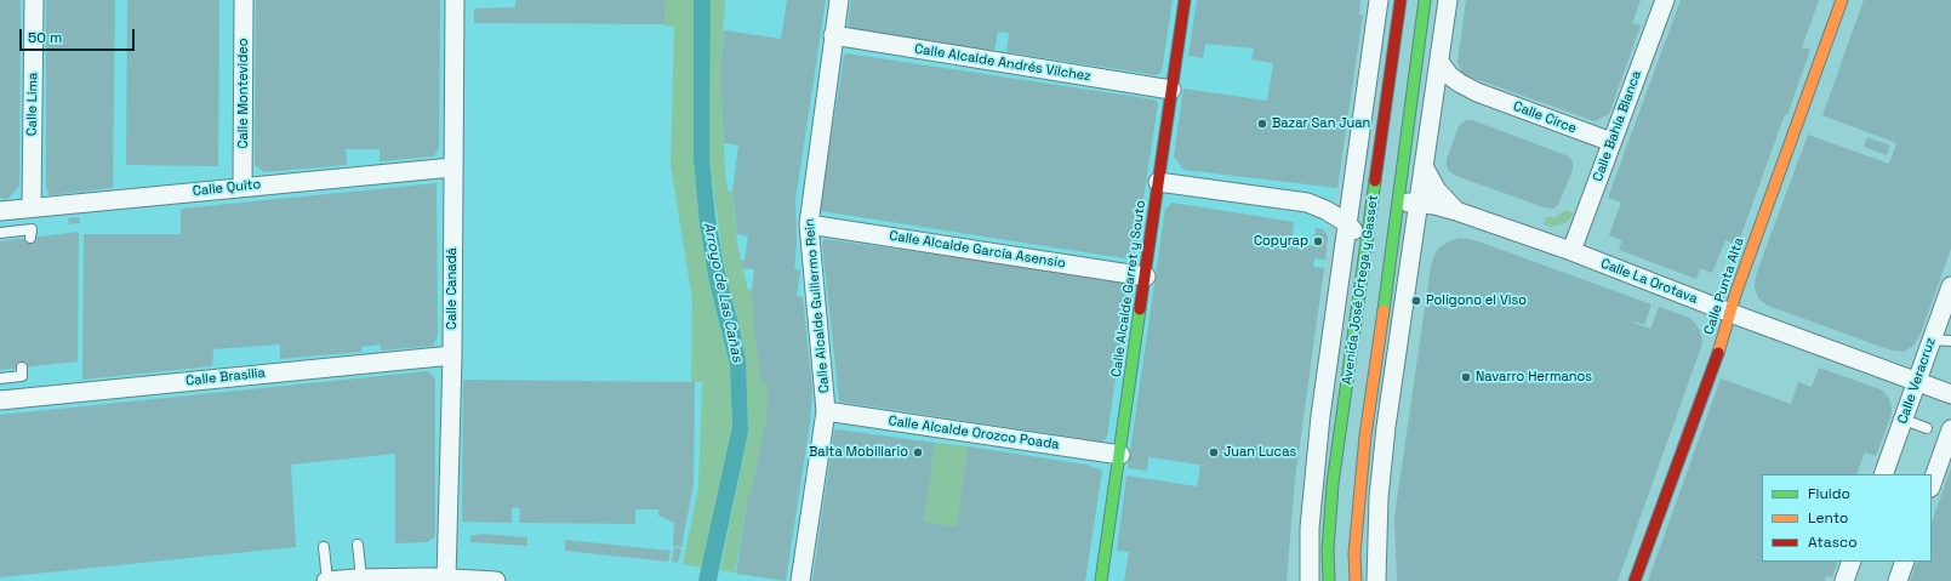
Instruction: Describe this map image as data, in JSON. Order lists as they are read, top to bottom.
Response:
{
  "streets": {
    "street": [
      "Calle Alcalde Andrés Vílchez",
      "Calle Montevideo",
      "Calle Lima",
      "Calle Circe",
      "Calle Bahía Blanca",
      "Calle Quito",
      "Calle Alcalde García Asensio",
      "Calle La Orotava",
      "Calle Punta Alta",
      "Calle Canadá",
      "Calle Alcalde Garret y Souto",
      "Avenida José Ortega y Gasset",
      "Calle Alcalde Guillermo Rein",
      "Calle Brasilia",
      "Calle Veracruz",
      "Calle Alcalde Orozco Poada"
    ]
  },
  "crossings": [
    ["Calle Alcalde Andrés Vílchez", "Calle Alcalde Garret y Souto"],
    ["Calle Alcalde Andrés Vílchez", "Calle Alcalde Guillermo Rein"],
    ["Calle Montevideo", "Calle Quito"],
    ["Calle Lima", "Calle Quito"],
    ["Calle Circe", "Calle Bahía Blanca"],
    ["Calle Bahía Blanca", "Calle La Orotava"],
    ["Calle Quito", "Calle Canadá"],
    ["Calle Alcalde García Asensio", "Calle Alcalde Garret y Souto"],
    ["Calle Alcalde García Asensio", "Calle Alcalde Guillermo Rein"],
    ["Calle La Orotava", "Calle Punta Alta"],
    ["Calle La Orotava", "Avenida José Ortega y Gasset"],
    ["Calle La Orotava", "Calle Veracruz"],
    ["Calle Canadá", "Calle Brasilia"],
    ["Calle Alcalde Garret y Souto", "Calle Alcalde Orozco Poada"],
    ["Calle Alcalde Guillermo Rein", "Calle Alcalde Orozco Poada"]
  ],
  "water": ["Arroyo de Las Cañas"],
  "places": [
    "Bazar San Juan",
    "Copyrap",
    "Polígono el Viso",
    "Navarro Hermanos",
    "Balta Mobiliario",
    "Juan Lucas"
  ],
  "legend": ["Fluido", "Lento", "Atasco"],
  "scale_bar": "50 m"
}
